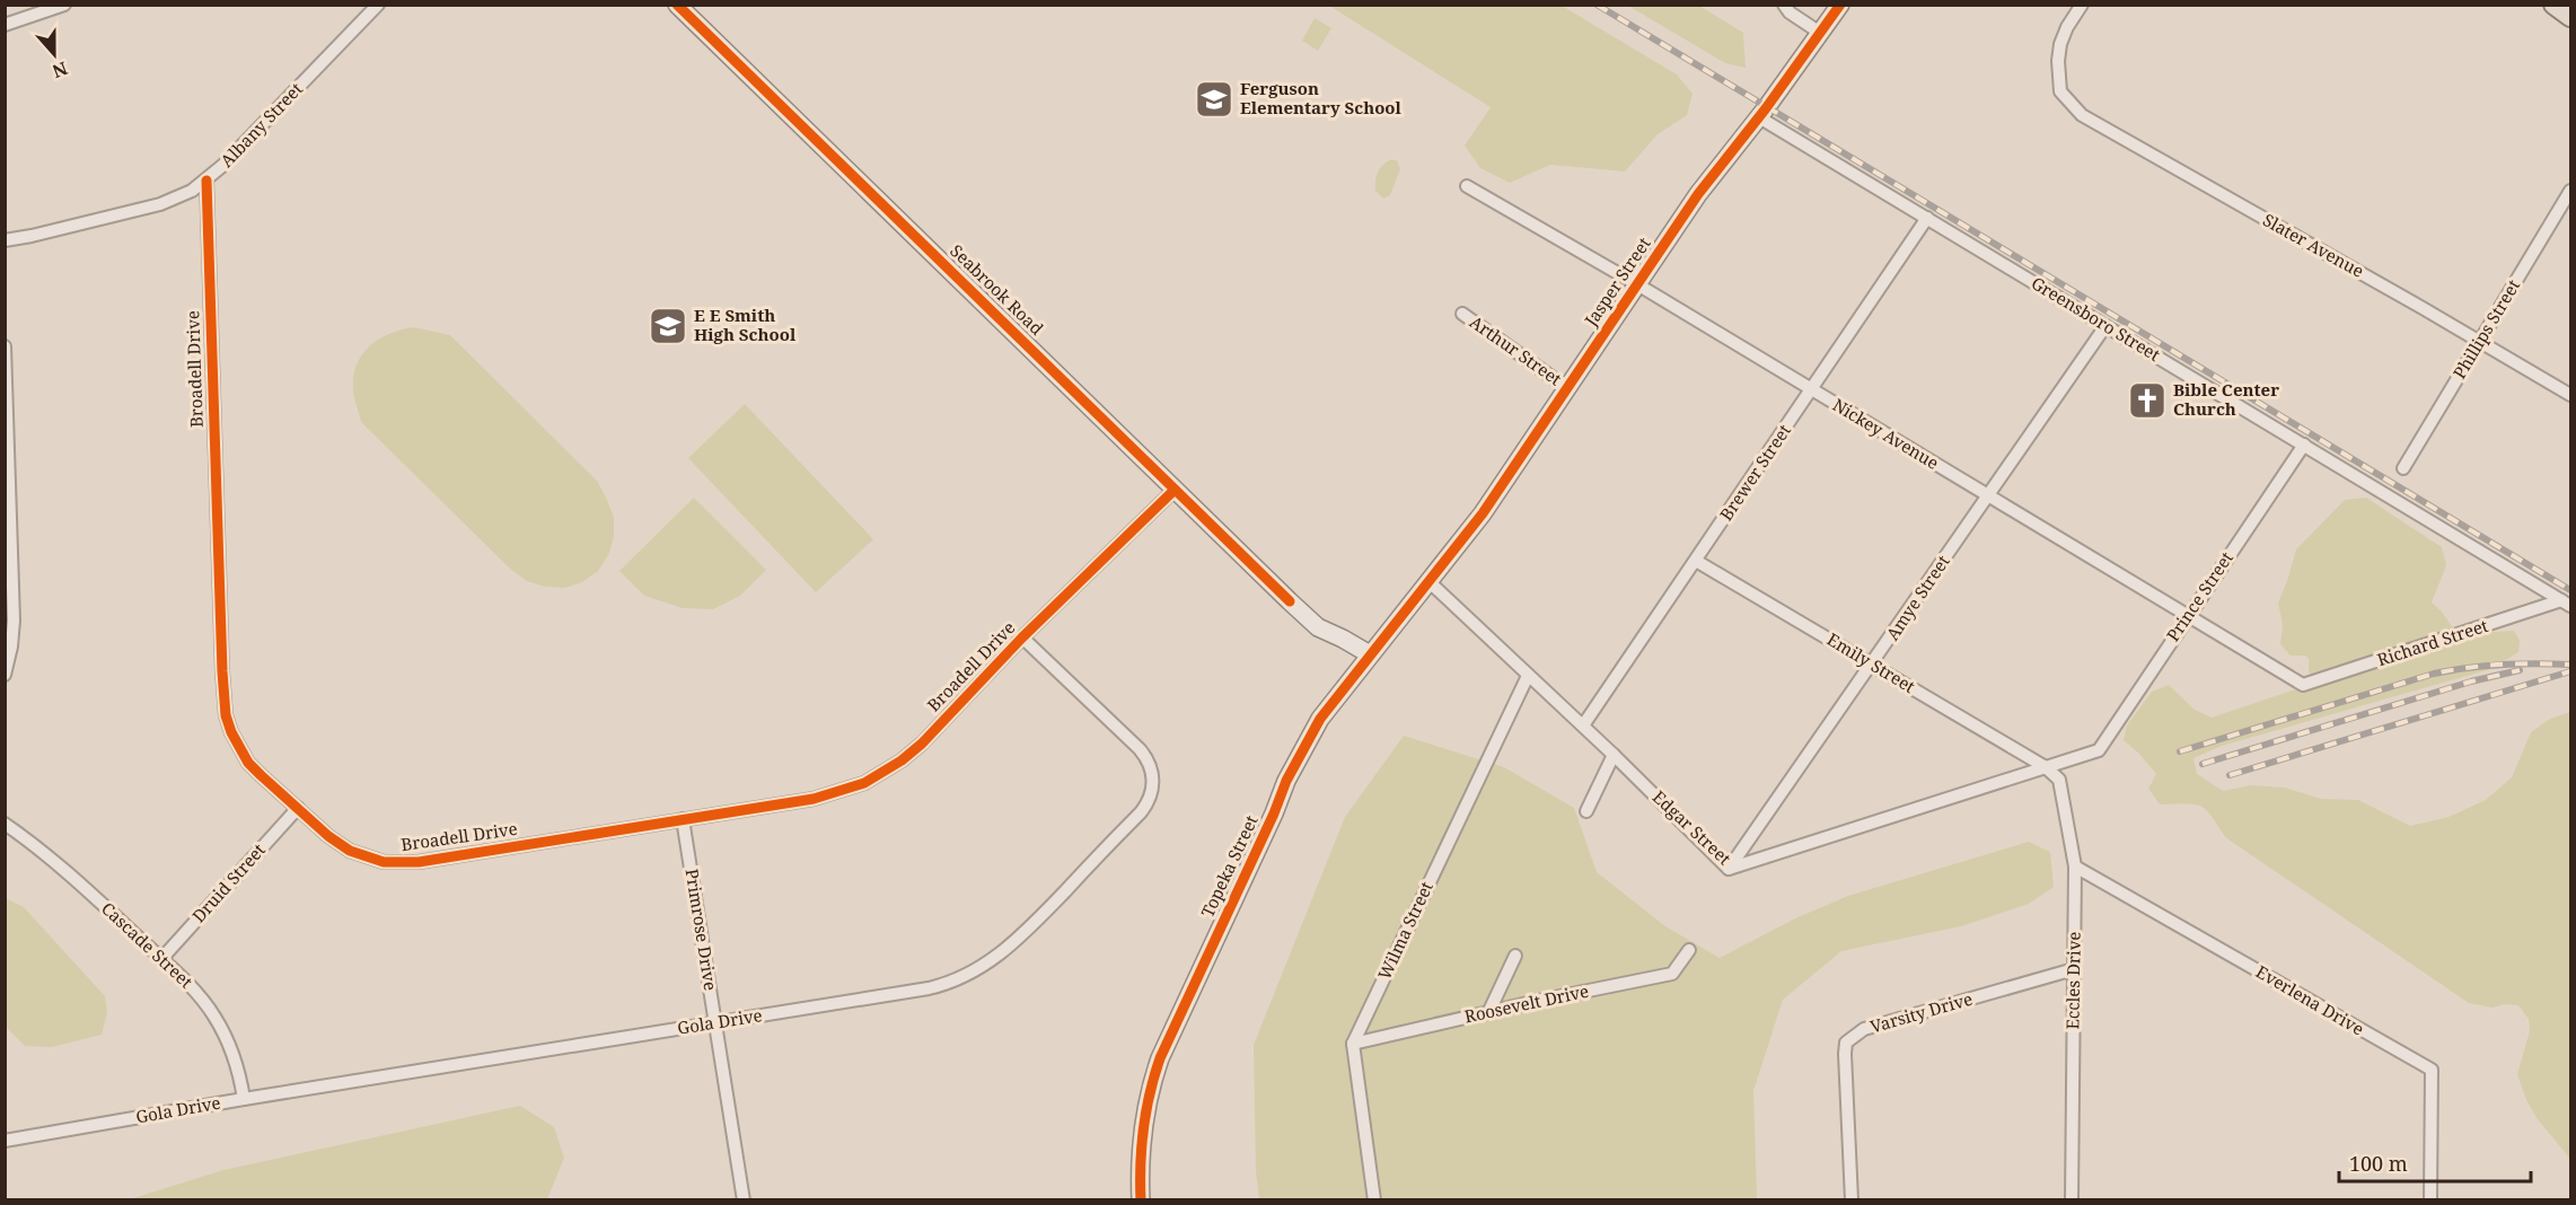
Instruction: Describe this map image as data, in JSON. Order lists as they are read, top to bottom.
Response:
{
  "streets": {
    "street": [
      "Albany Street",
      "Slater Avenue",
      "Jasper Street",
      "Seabrook Road",
      "Greensboro Street",
      "Phillips Street",
      "Arthur Street",
      "Broadell Drive",
      "Nickey Avenue",
      "Brewer Street",
      "Prince Street",
      "Amye Street",
      "Richard Street",
      "Emily Street",
      "Edgar Street",
      "Topeka Street",
      "Druid Street",
      "Primrose Drive",
      "Wilma Street",
      "Cascade Street",
      "Eccles Drive",
      "Everlena Drive",
      "Roosevelt Drive",
      "Varsity Drive",
      "Gola Drive"
    ]
  },
  "crossings": [
    ["Albany Street", "Broadell Drive"],
    ["Slater Avenue", "Phillips Street"],
    ["Jasper Street", "Greensboro Street"],
    ["Jasper Street", "Arthur Street"],
    ["Jasper Street", "Nickey Avenue"],
    ["Jasper Street", "Edgar Street"],
    ["Jasper Street", "Topeka Street"],
    ["Seabrook Road", "Broadell Drive"],
    ["Seabrook Road", "Topeka Street"],
    ["Greensboro Street", "Brewer Street"],
    ["Greensboro Street", "Prince Street"],
    ["Greensboro Street", "Amye Street"],
    ["Greensboro Street", "Richard Street"],
    ["Broadell Drive", "Druid Street"],
    ["Broadell Drive", "Primrose Drive"],
    ["Broadell Drive", "Gola Drive"],
    ["Nickey Avenue", "Brewer Street"],
    ["Nickey Avenue", "Prince Street"],
    ["Nickey Avenue", "Amye Street"],
    ["Nickey Avenue", "Richard Street"],
    ["Brewer Street", "Emily Street"],
    ["Brewer Street", "Edgar Street"],
    ["Prince Street", "Edgar Street"],
    ["Amye Street", "Emily Street"],
    ["Amye Street", "Edgar Street"],
    ["Emily Street", "Edgar Street"],
    ["Emily Street", "Eccles Drive"],
    ["Edgar Street", "Topeka Street"],
    ["Edgar Street", "Wilma Street"],
    ["Edgar Street", "Eccles Drive"],
    ["Druid Street", "Cascade Street"],
    ["Primrose Drive", "Gola Drive"],
    ["Wilma Street", "Roosevelt Drive"],
    ["Cascade Street", "Gola Drive"],
    ["Eccles Drive", "Everlena Drive"],
    ["Eccles Drive", "Varsity Drive"]
  ],
  "places": {
    "school or university": ["Ferguson Elementary School", "E E Smith High School"],
    "church": ["Bible Center Church"]
  },
  "scale_bar": "100 m",
  "north": "bottom"
}
